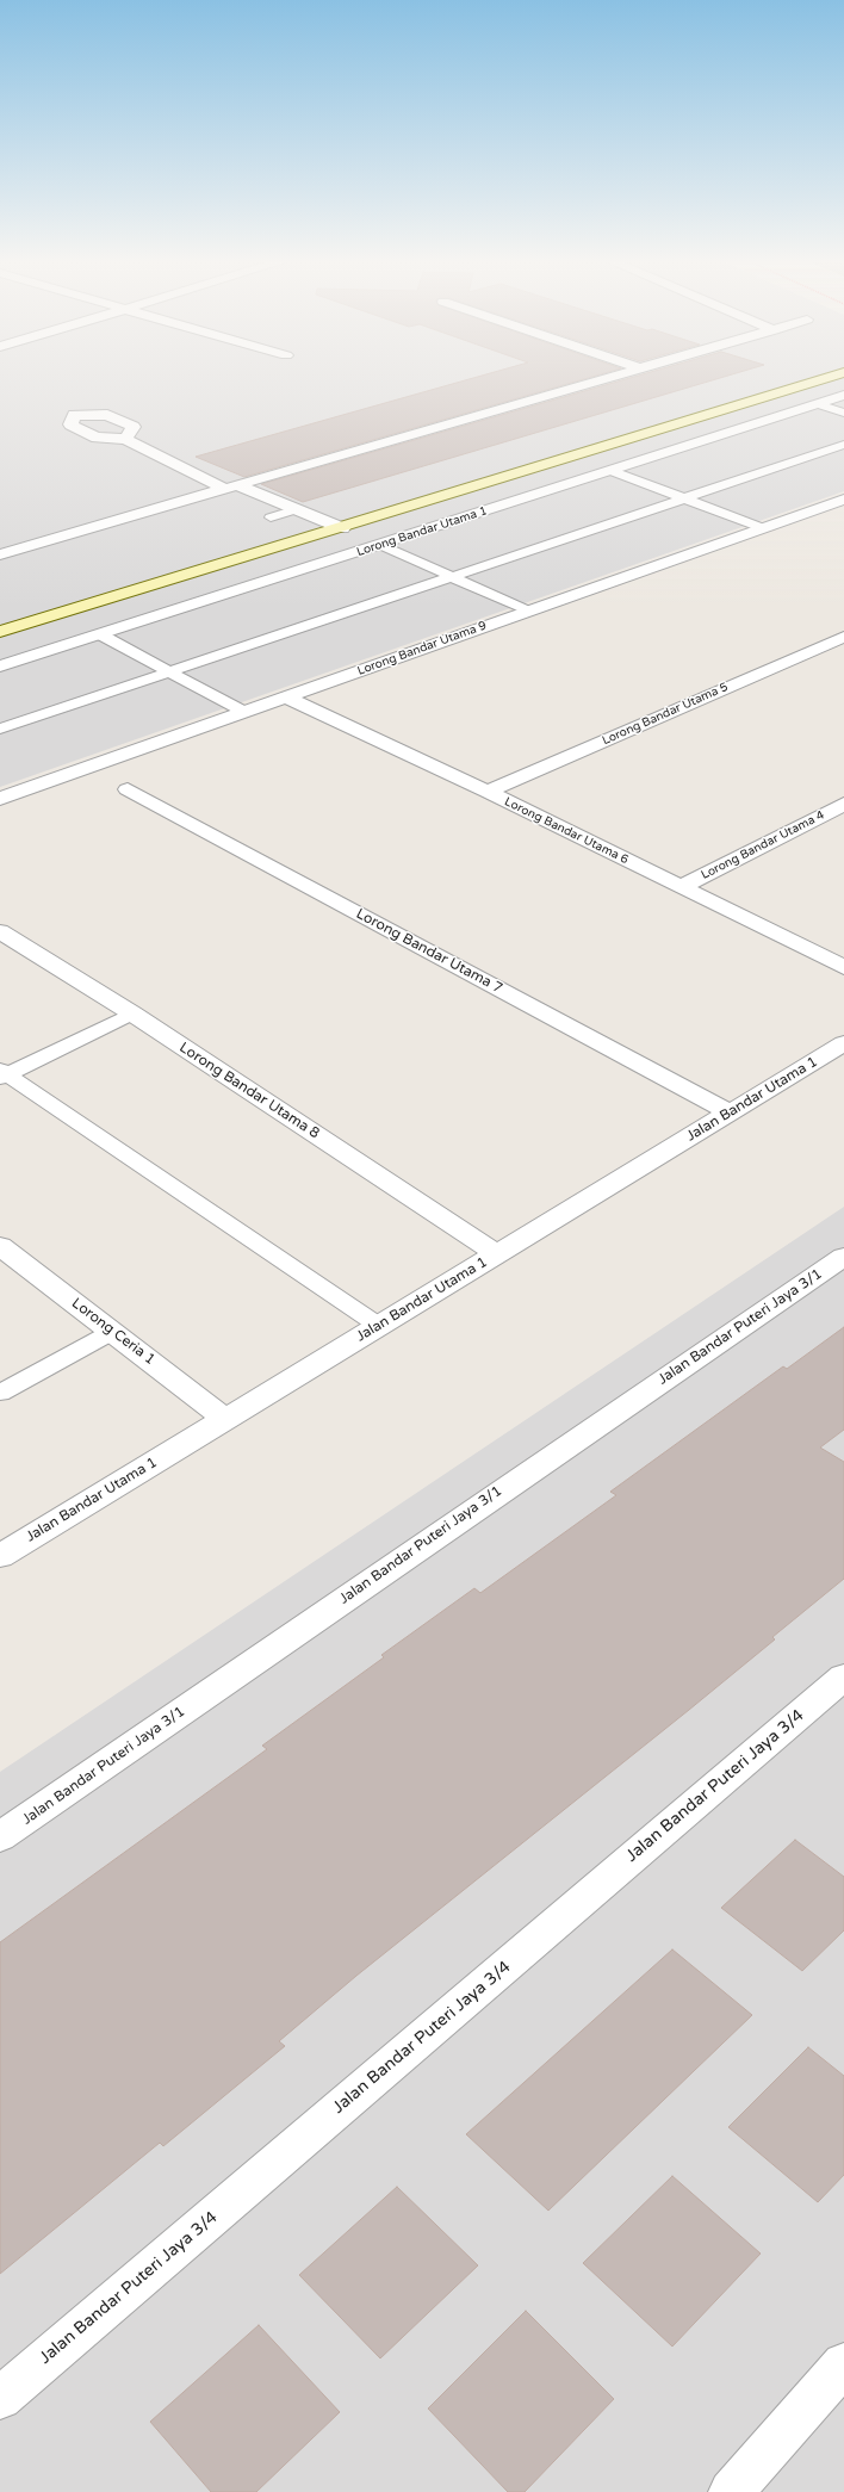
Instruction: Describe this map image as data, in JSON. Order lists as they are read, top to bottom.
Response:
{
  "streets": {
    "street": [
      "Lorong Bandar Utama 1",
      "Lorong Bandar Utama 9",
      "Lorong Bandar Utama 5",
      "Lorong Bandar Utama 6",
      "Lorong Bandar Utama 4",
      "Lorong Bandar Utama 7",
      "Lorong Bandar Utama 8",
      "Jalan Bandar Utama 1",
      "Jalan Bandar Puteri Jaya 3/1",
      "Lorong Ceria 1",
      "Jalan Bandar Puteri Jaya 3/4"
    ]
  },
  "crossings": [
    ["Lorong Bandar Utama 9", "Lorong Bandar Utama 6"],
    ["Lorong Bandar Utama 5", "Lorong Bandar Utama 6"],
    ["Lorong Bandar Utama 6", "Lorong Bandar Utama 4"],
    ["Lorong Bandar Utama 7", "Jalan Bandar Utama 1"],
    ["Lorong Bandar Utama 8", "Jalan Bandar Utama 1"],
    ["Jalan Bandar Utama 1", "Lorong Ceria 1"]
  ]
}
